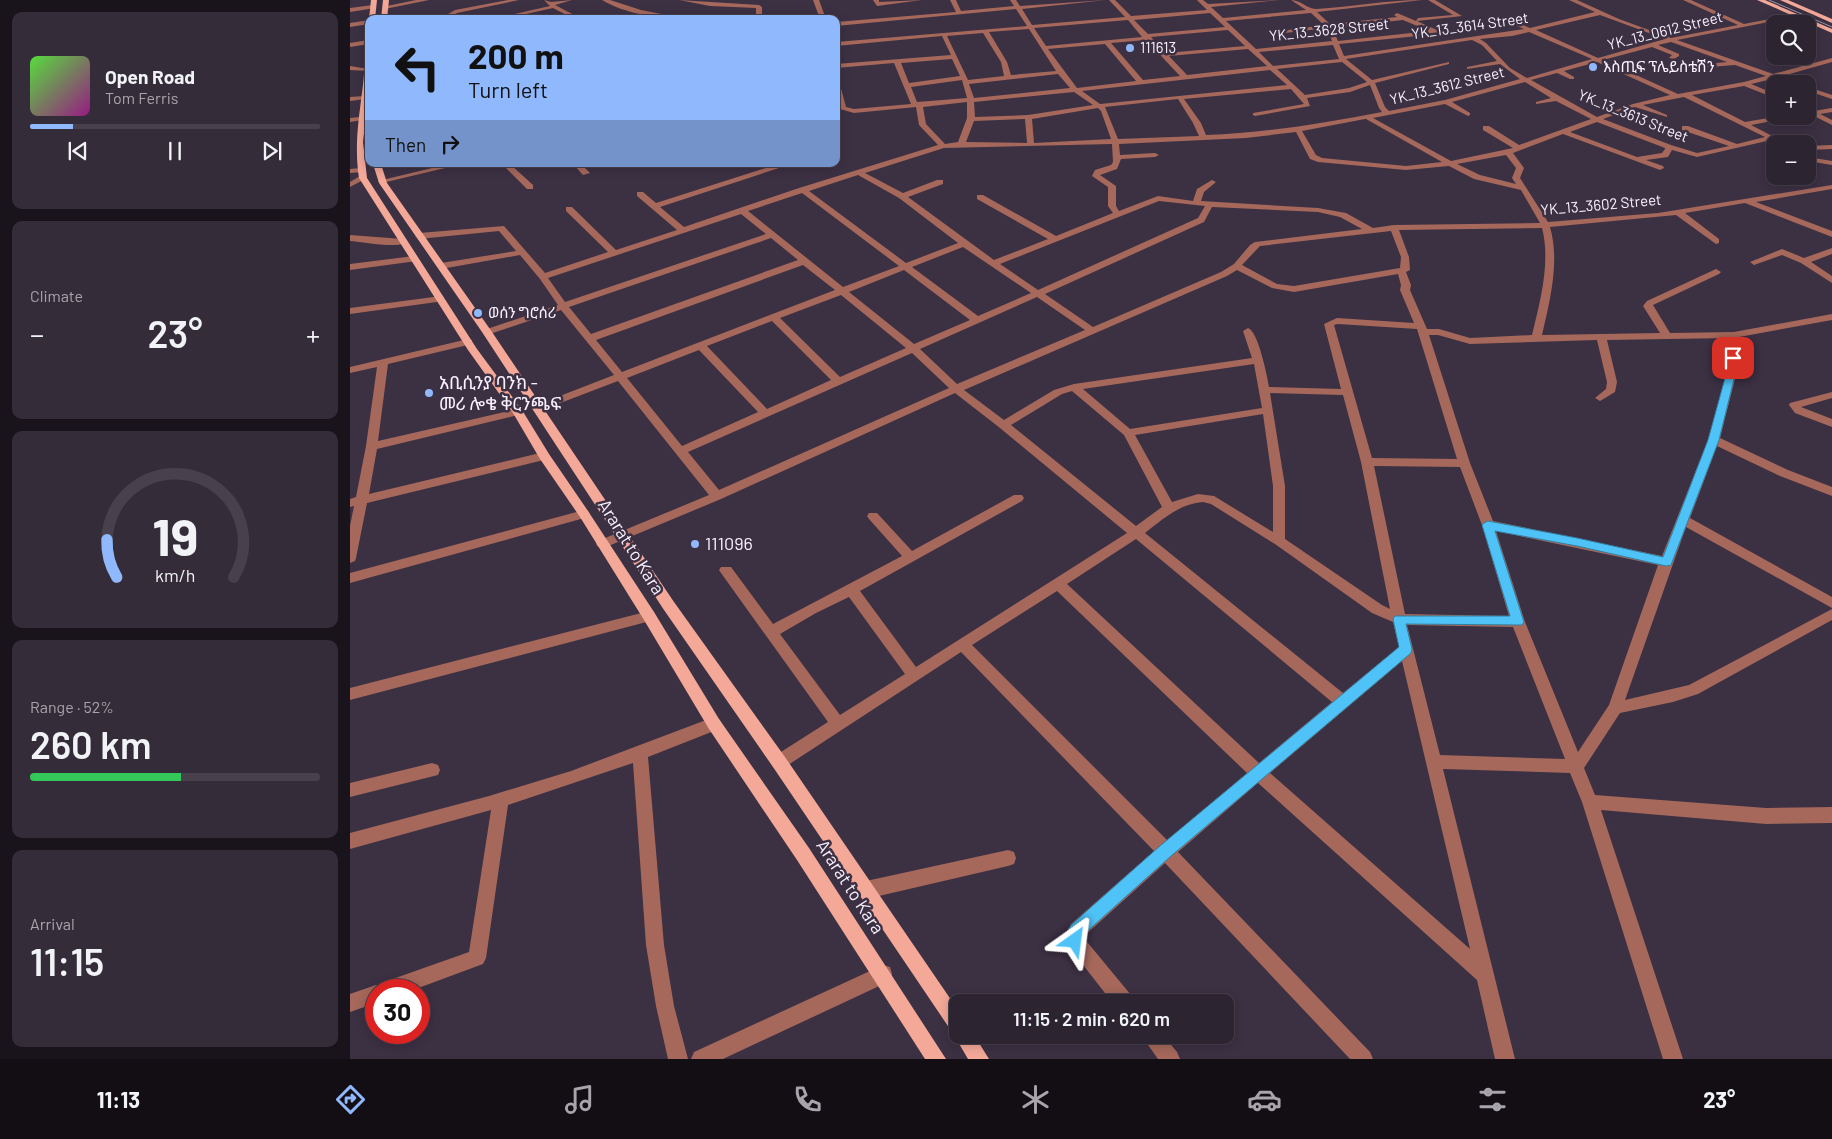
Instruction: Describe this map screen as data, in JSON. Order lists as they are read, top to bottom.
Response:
{
  "streets": {
    "main road": ["Ararat to Kara"],
    "street": [
      "YK_13_3614 Street",
      "YK_13_3628 Street",
      "YK_13_0612 Street",
      "YK_13_3612 Street",
      "YK_13_3613 Street",
      "YK_13_3602 Street"
    ]
  },
  "crossings": [
    ["YK_13_3614 Street", "YK_13_3613 Street"],
    ["YK_13_0612 Street", "YK_13_3612 Street"],
    ["YK_13_3612 Street", "YK_13_3613 Street"]
  ],
  "places": [
    "111613",
    "እስጢፍ ፕሌይስቴሽን",
    "ወሰን ግሮሰሪ",
    "አቢሲንያ ባንክ - መሪ ሎቄ ቅርንጫፍ",
    "111096"
  ],
  "page": {
    "map_buttons": ["+", "−"],
    "turn": ["200 m", "Turn left"],
    "song": ["Open Road", "Tom Ferris"],
    "then": "Then",
    "tile": [
      "Climate",
      ["Range · 52%", "260 km"],
      ["Arrival", "11:15"]
    ],
    "heat": ["−", "23°", "+"],
    "limit": "30",
    "trip": "11:15 · 2 min · 620 m",
    "tabs": ["11:13", "23°"],
    "gauge": ["19", "km/h"]
  }
}
